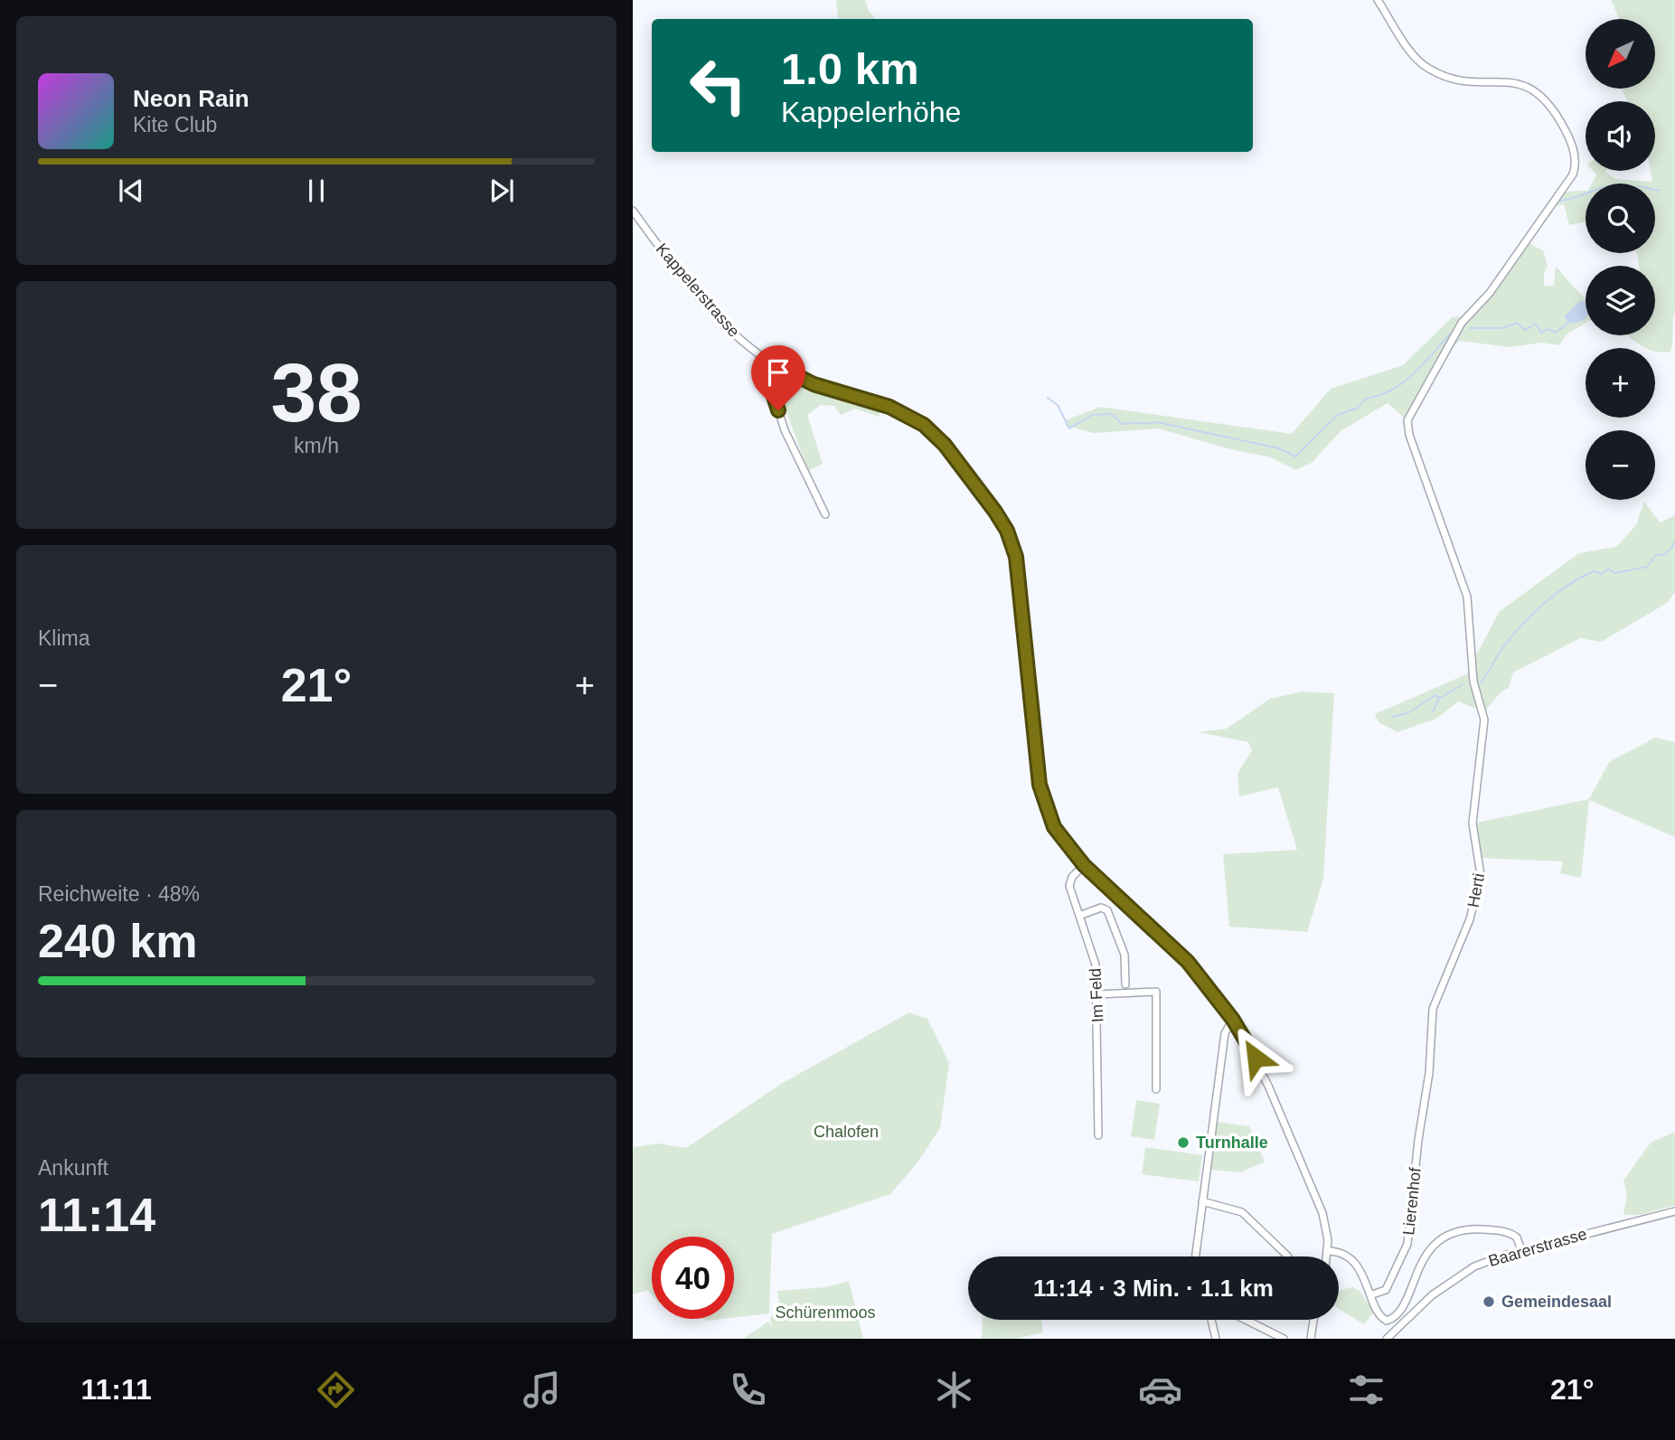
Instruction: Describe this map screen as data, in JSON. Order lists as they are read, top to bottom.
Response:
{
  "streets": {
    "street": [
      "Kappelerstrasse",
      "Herti",
      "Im Feld",
      "Lierenhof",
      "Baarerstrasse"
    ]
  },
  "crossings": [
    ["Kappelerstrasse", "Im Feld"],
    ["Kappelerstrasse", "Lierenhof"],
    ["Herti", "Lierenhof"],
    ["Lierenhof", "Baarerstrasse"]
  ],
  "parks": ["Chalofen", "Schürenmoos"],
  "places": ["Turnhalle", "Gemeindesaal"],
  "north": "bottom left",
  "page": {
    "map_buttons": ["+", "−"],
    "turn": ["1.0 km", "Kappelerhöhe"],
    "song": ["Neon Rain", "Kite Club"],
    "tile": [
      ["38", "km/h"],
      "Klima",
      ["Reichweite · 48%", "240 km"],
      ["Ankunft", "11:14"]
    ],
    "heat": ["−", "21°", "+"],
    "limit": "40",
    "trip": "11:14 · 3 Min. · 1.1 km",
    "tabs": ["11:11", "21°"]
  }
}
